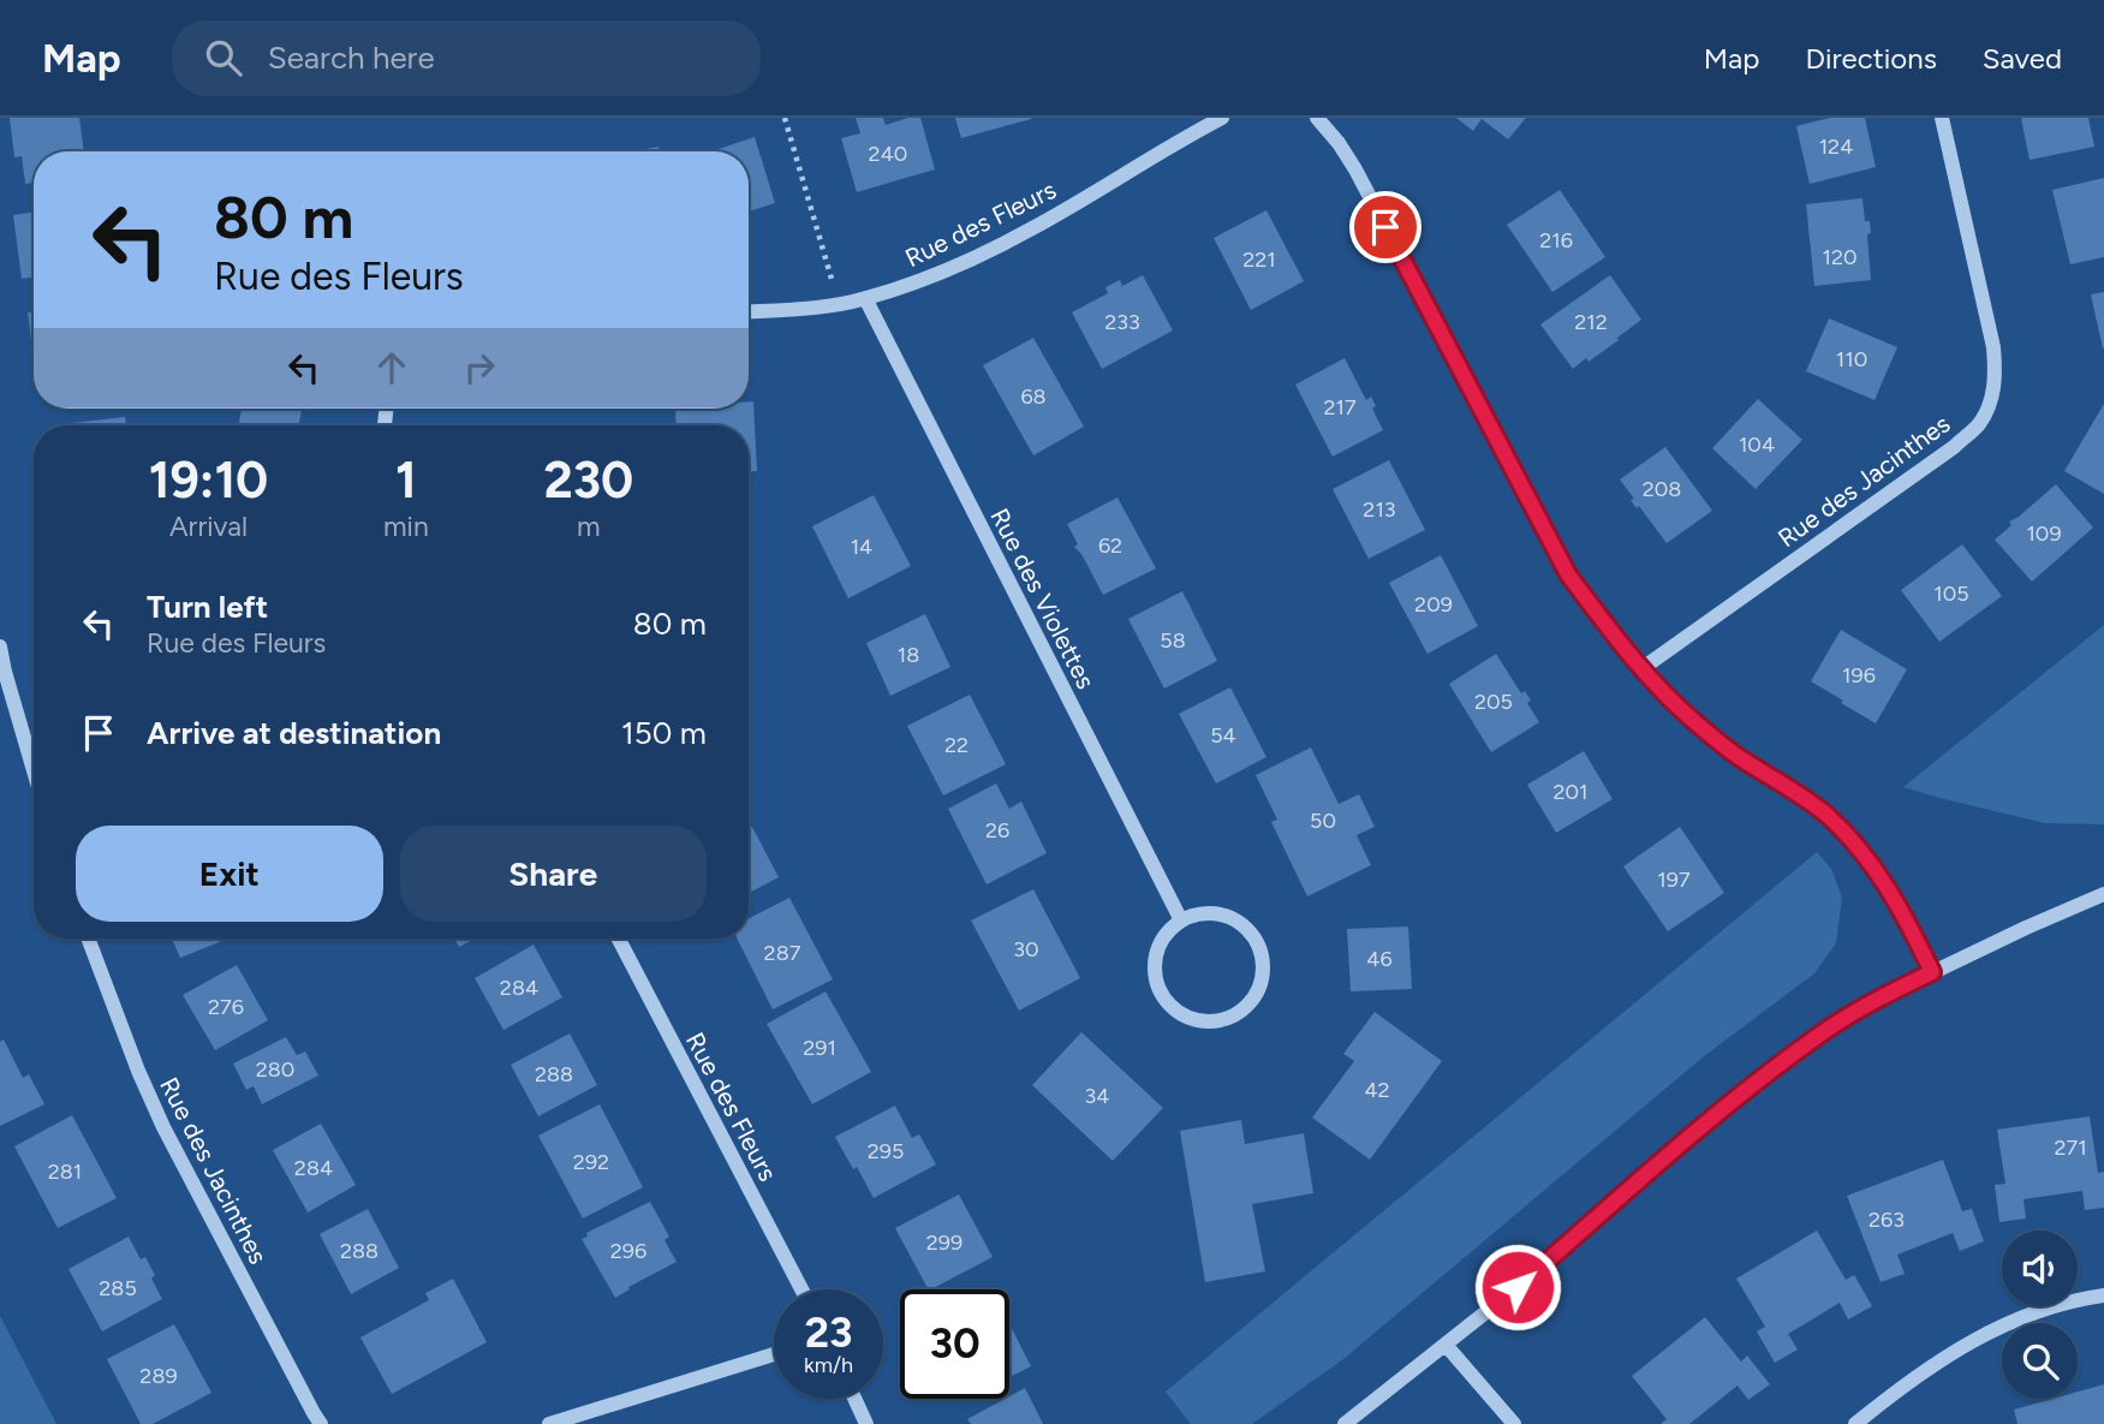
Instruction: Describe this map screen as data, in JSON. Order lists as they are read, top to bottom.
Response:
{
  "streets": {
    "street": ["Rue des Fleurs", "Rue des Jacinthes", "Rue des Violettes"]
  },
  "crossings": [
    ["Rue des Fleurs", "Rue des Violettes"]
  ],
  "house_numbers": [
    "124",
    "240",
    "216",
    "120",
    "221",
    "233",
    "212",
    "110",
    "68",
    "217",
    "104",
    "208",
    "213",
    "109",
    "62",
    "14",
    "105",
    "209",
    "58",
    "18",
    "196",
    "205",
    "54",
    "22",
    "201",
    "50",
    "26",
    "197",
    "30",
    "287",
    "46",
    "284",
    "276",
    "291",
    "280",
    "288",
    "42",
    "34",
    "271",
    "295",
    "292",
    "284",
    "281",
    "263",
    "299",
    "288",
    "296",
    "285",
    "289"
  ],
  "page": {
    "header": "Map",
    "search": "Search here",
    "nav": ["Map", "Directions", "Saved"],
    "turn": ["80 m", "Rue des Fleurs"],
    "eta": [
      "19:10",
      "Arrival",
      "1",
      "min",
      "230",
      "m"
    ],
    "list": [
      {
        "name": "Turn left",
        "note": "Rue des Fleurs",
        "value": "80 m"
      },
      {
        "name": "Arrive at destination",
        "value": "150 m"
      }
    ],
    "buttons": ["Exit", "Share"],
    "speed": "23 km/h",
    "limit": "30"
  }
}
